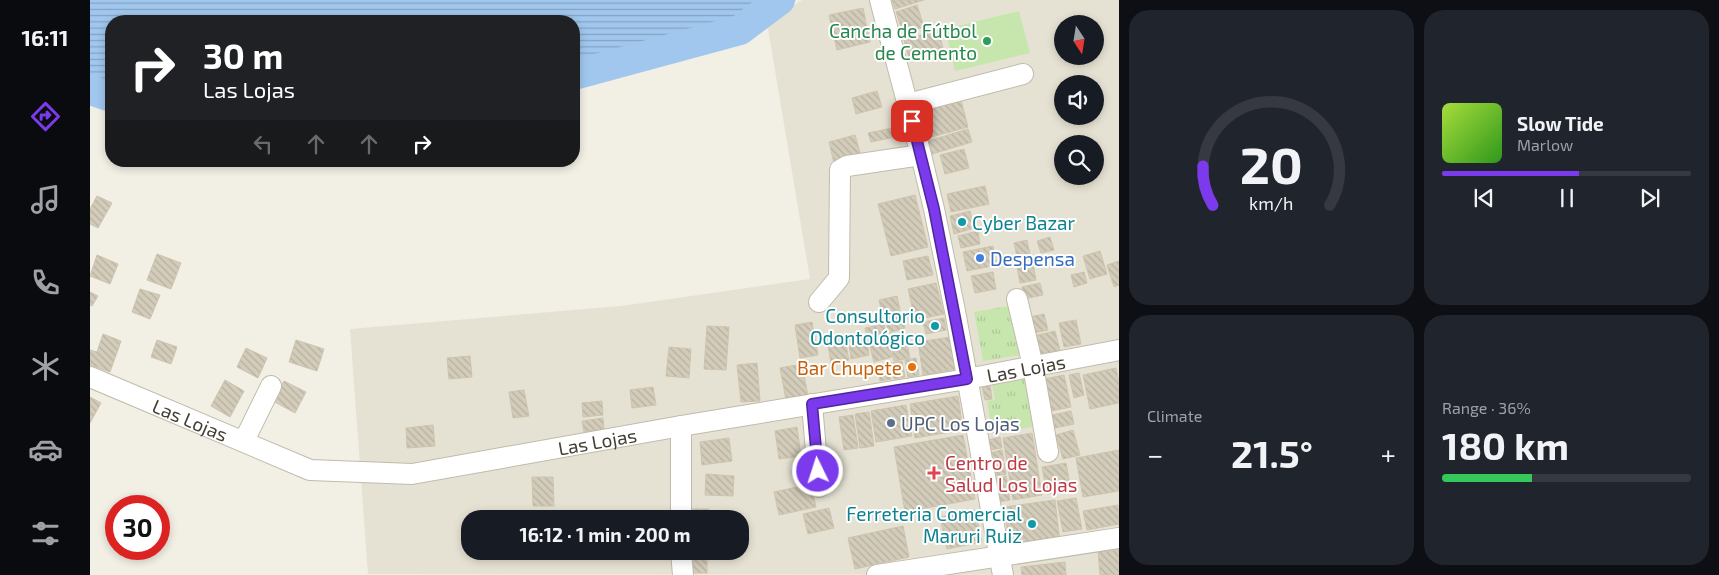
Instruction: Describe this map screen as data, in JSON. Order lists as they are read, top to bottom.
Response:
{
  "streets": {
    "street": ["Las Lojas"]
  },
  "places": {
    "other": [
      "Cancha de Fútbol de Cemento",
      "Cyber Bazar",
      "Despensa",
      "Consultorio Odontológico",
      "Bar Chupete",
      "UPC Los Lojas",
      "Ferreteria Comercial Maruri Ruiz"
    ],
    "health": ["Centro de Salud Los Lojas"]
  },
  "north": "bottom",
  "page": {
    "tabs": "16:11",
    "turn": ["30 m", "Las Lojas"],
    "song": ["Slow Tide", "Marlow"],
    "tile": [
      "Climate",
      ["Range · 36%", "180 km"]
    ],
    "heat": ["−", "21.5°", "+"],
    "limit": "30",
    "trip": "16:12 · 1 min · 200 m",
    "gauge": ["20", "km/h"]
  }
}
